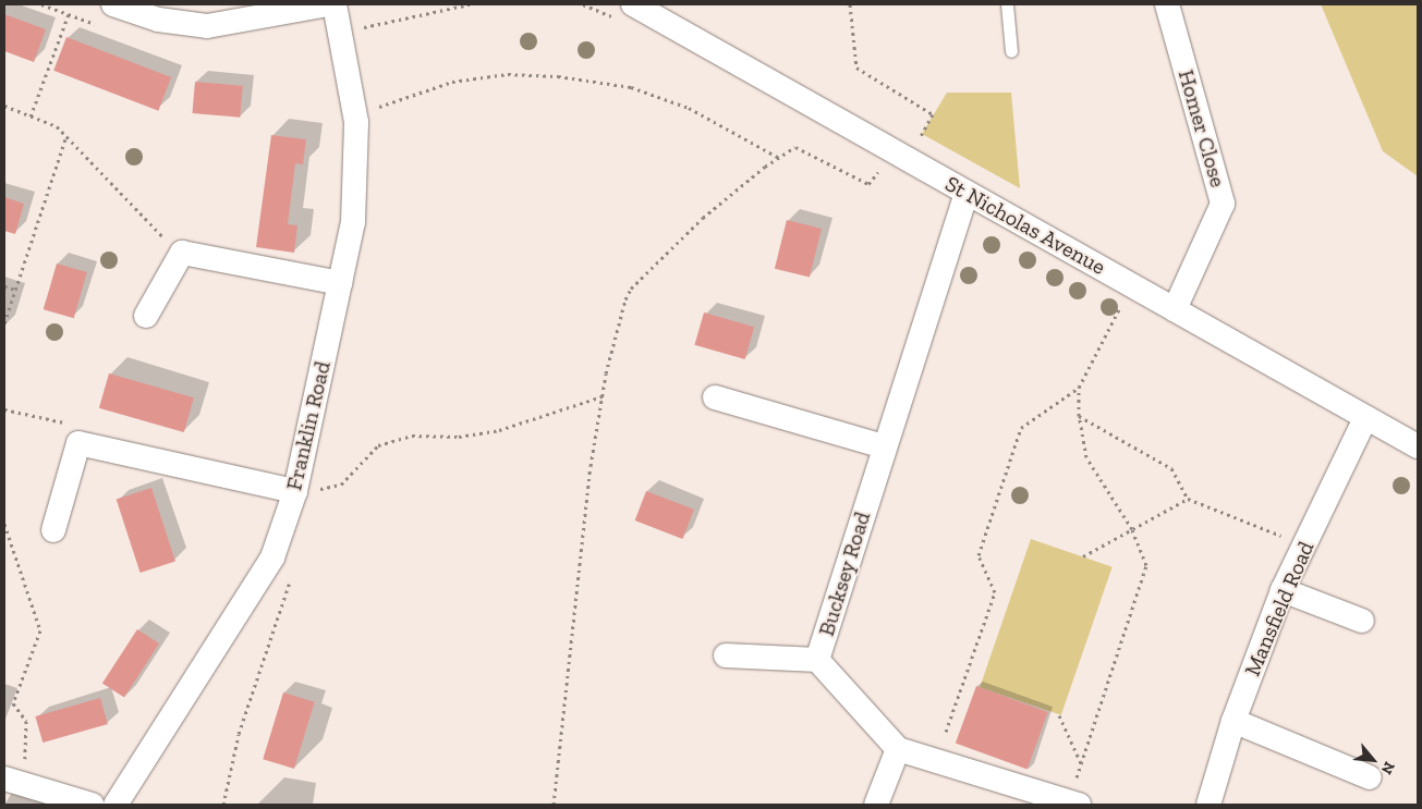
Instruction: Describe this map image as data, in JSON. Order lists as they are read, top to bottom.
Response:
{
  "streets": {
    "street": [
      "Homer Close",
      "St Nicholas Avenue",
      "Franklin Road",
      "Bucksey Road",
      "Mansfield Road"
    ]
  },
  "crossings": [
    ["Homer Close", "St Nicholas Avenue"],
    ["St Nicholas Avenue", "Bucksey Road"],
    ["St Nicholas Avenue", "Mansfield Road"]
  ],
  "north": "bottom right"
}
